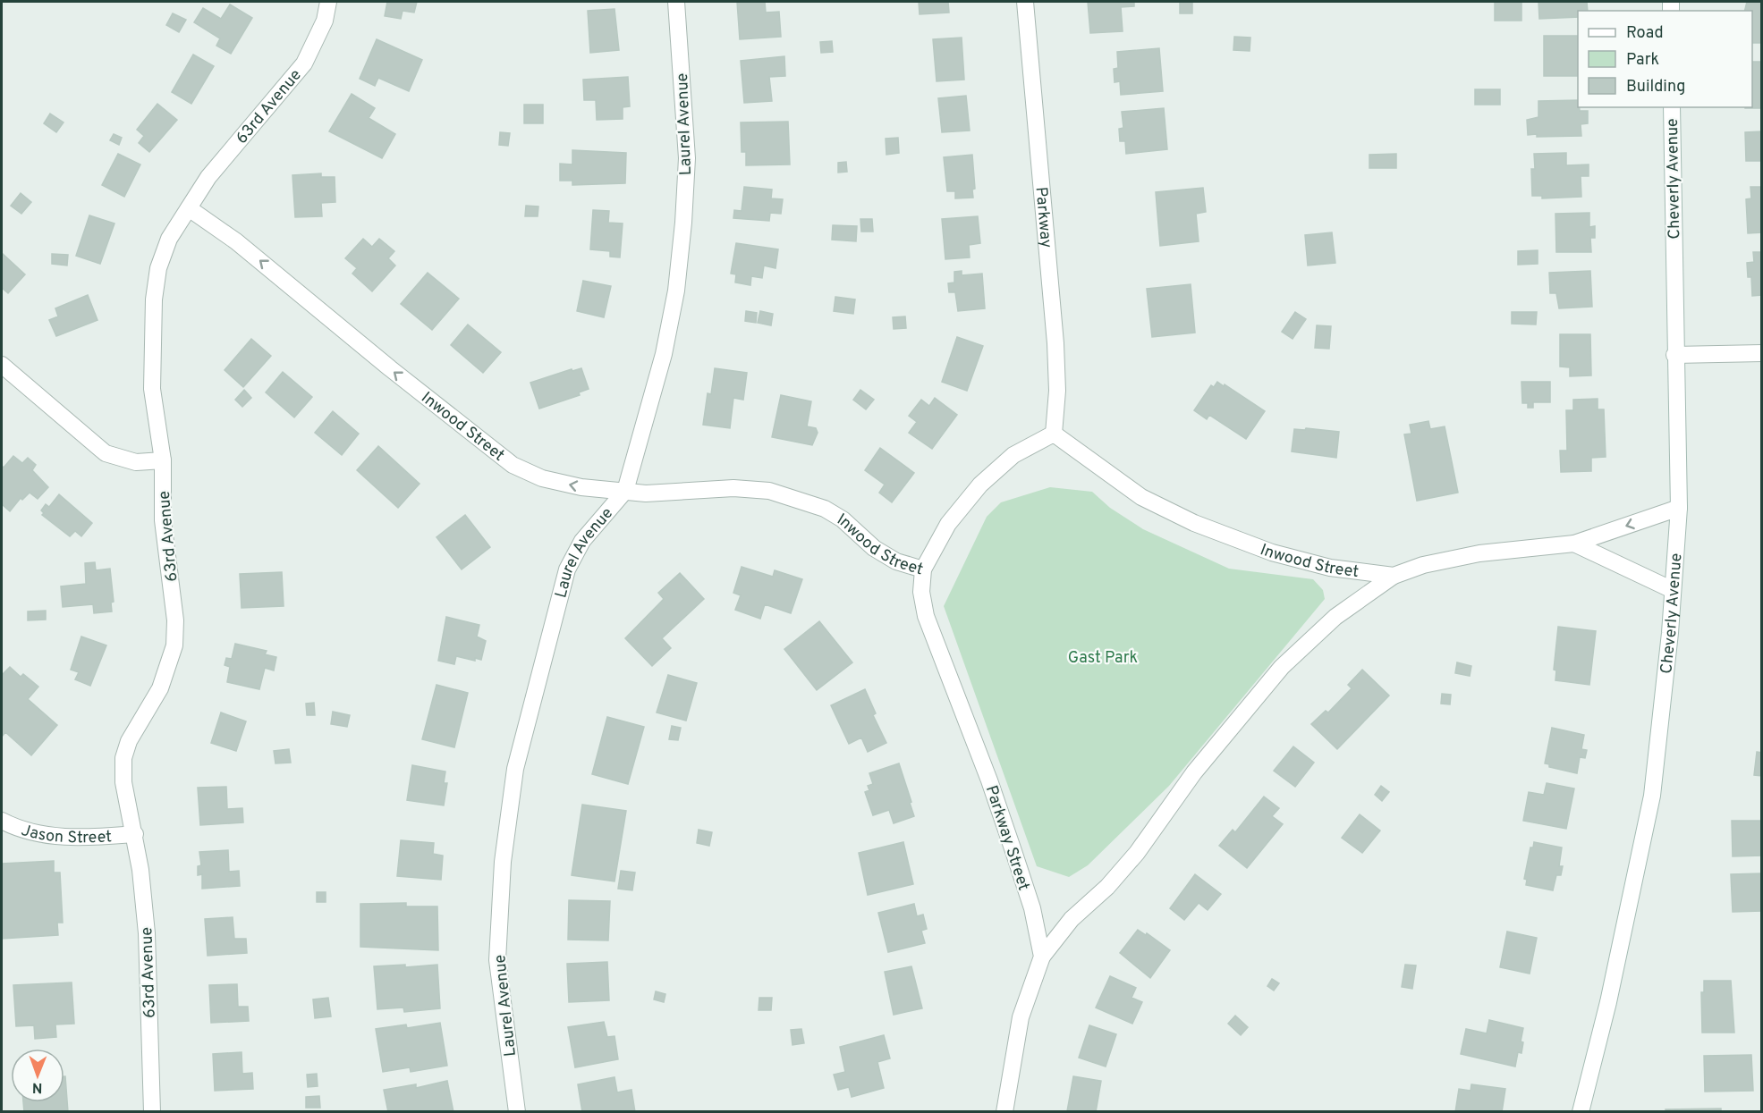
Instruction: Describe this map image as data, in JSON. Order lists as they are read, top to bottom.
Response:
{
  "streets": {
    "street": [
      "63rd Avenue",
      "Laurel Avenue",
      "Cheverly Avenue",
      "Parkway",
      "Inwood Street",
      "Jason Street",
      "Parkway Street"
    ]
  },
  "crossings": [
    ["63rd Avenue", "Inwood Street"],
    ["63rd Avenue", "Jason Street"],
    ["Laurel Avenue", "Inwood Street"],
    ["Cheverly Avenue", "Inwood Street"],
    ["Parkway", "Inwood Street"],
    ["Inwood Street", "Parkway Street"]
  ],
  "parks": ["Gast Park"],
  "legend": ["Road", "Park", "Building"],
  "north": "bottom"
}
